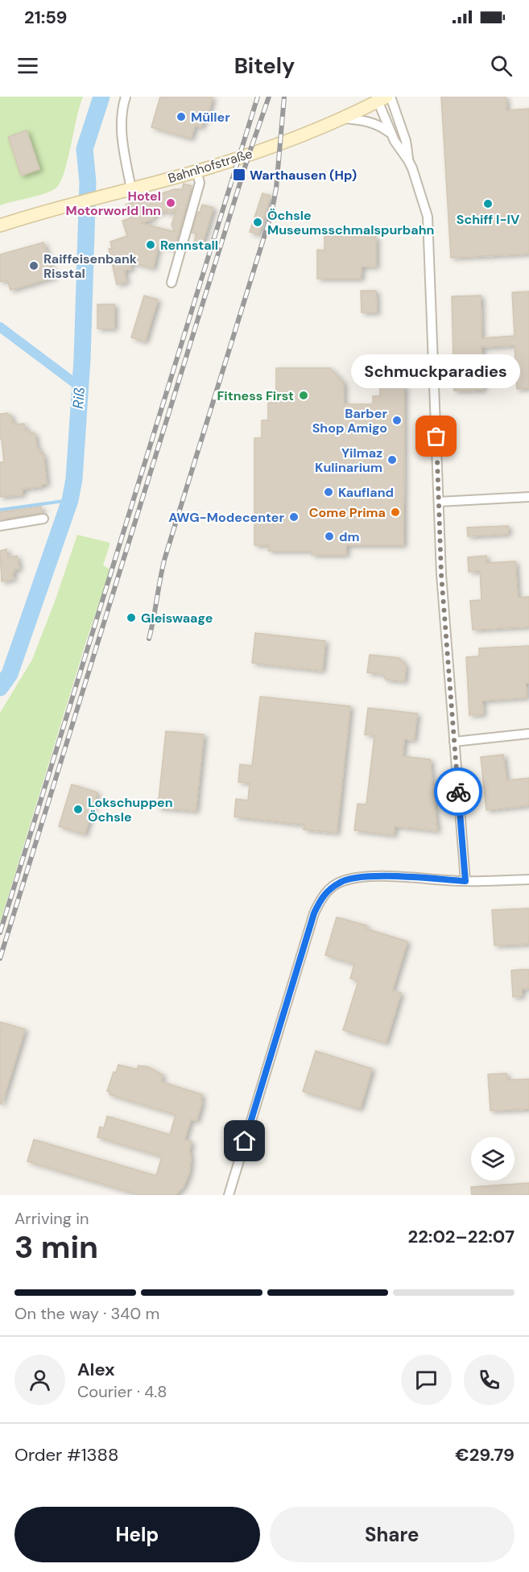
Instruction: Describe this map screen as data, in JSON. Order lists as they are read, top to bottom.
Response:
{
  "streets": {
    "main road": ["Bahnhofstraße"]
  },
  "water": ["Riß"],
  "places": {
    "other": [
      "Müller",
      "Hotel Motorworld Inn",
      "Schiff I-IV",
      "Öchsle Museumsschmalspurbahn",
      "Rennstall",
      "Raiffeisenbank Risstal",
      "Fitness First",
      "Barber Shop Amigo",
      "Schmuckparadies",
      "Yilmaz Kulinarium",
      "Kaufland",
      "Come Prima",
      "AWG-Modecenter",
      "dm",
      "Gleiswaage",
      "Lokschuppen Öchsle"
    ],
    "transit": ["Warthausen (Hp)"]
  },
  "page": {
    "status": "21:59",
    "header": "Bitely",
    "bubble": "Schmuckparadies",
    "heading": ["3 min", "Arriving in", "22:02–22:07"],
    "panel": [
      "Alex",
      "Courier · 4.8",
      "Order #1388",
      "€29.79"
    ],
    "bar": "On the way · 340 m",
    "buttons": ["Help", "Share"]
  }
}
